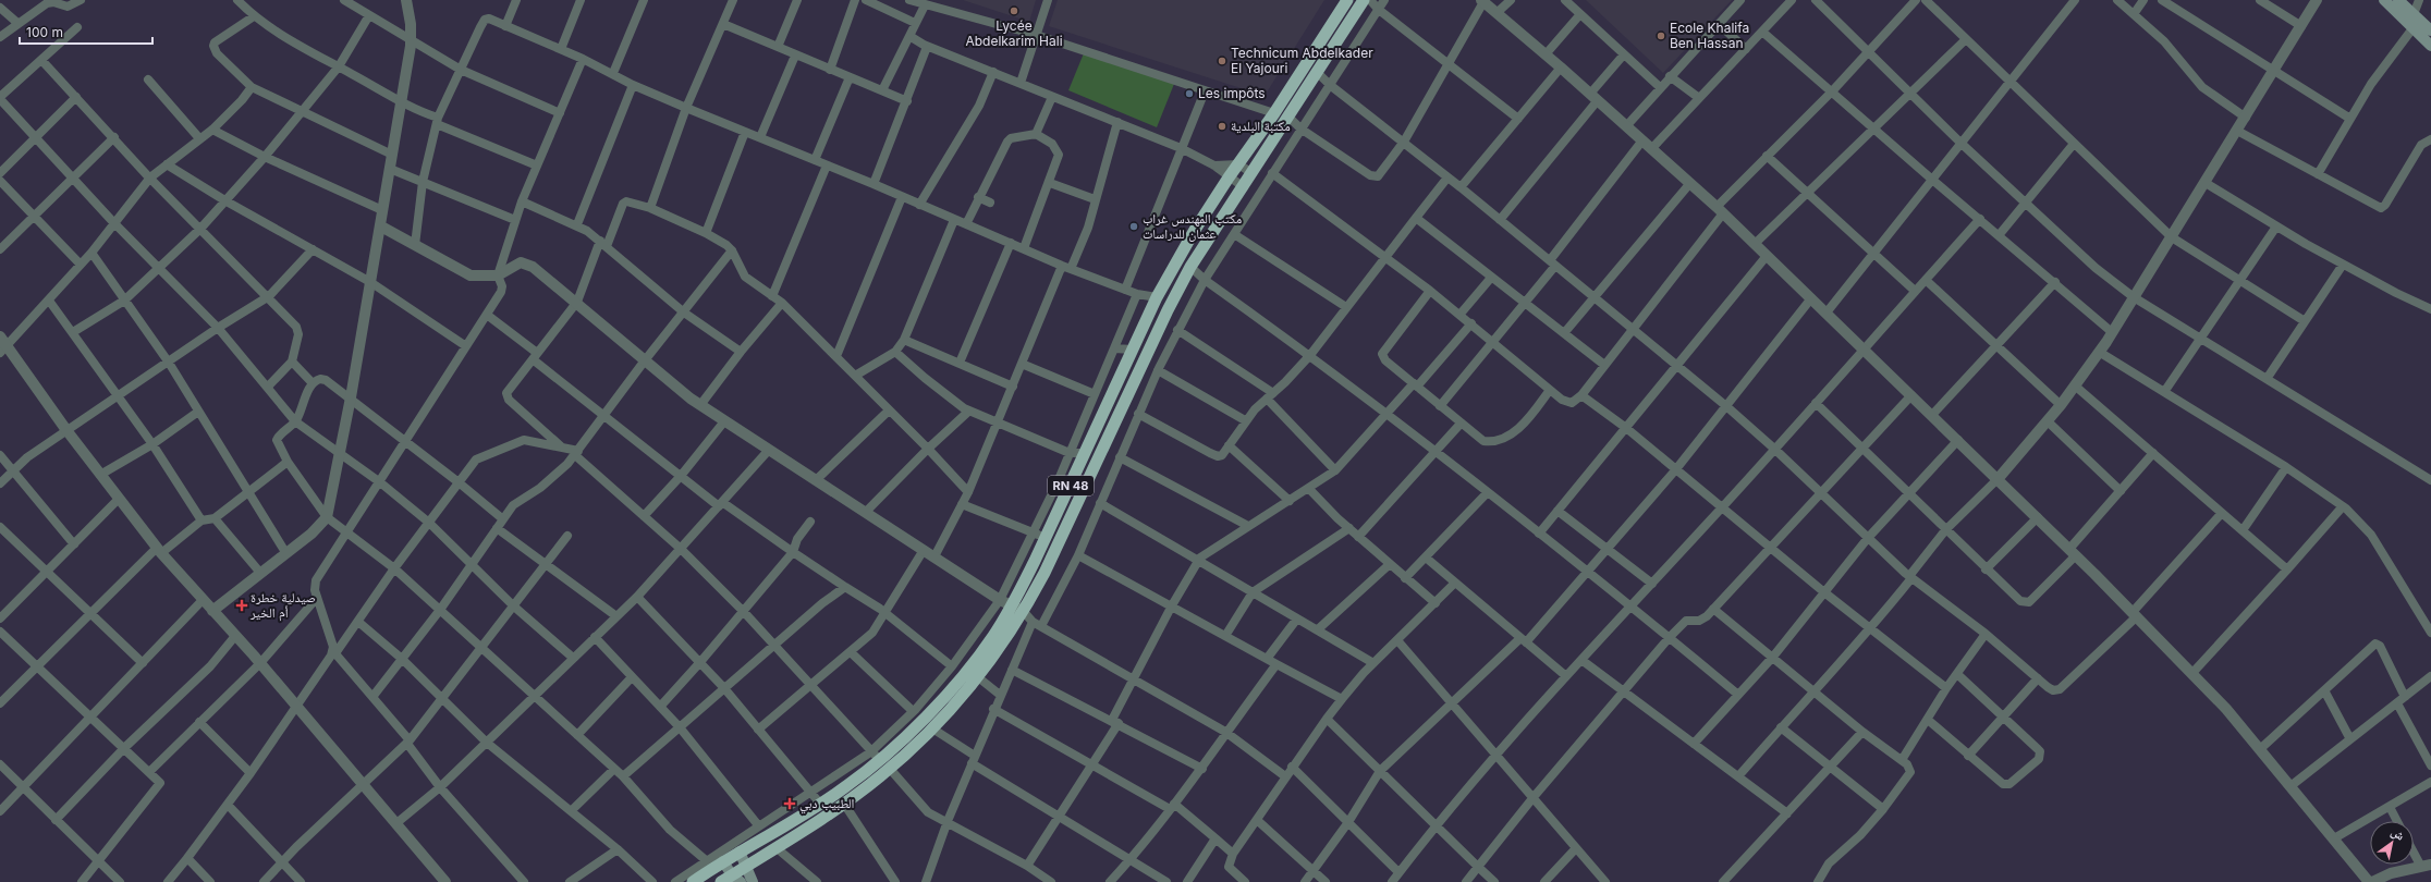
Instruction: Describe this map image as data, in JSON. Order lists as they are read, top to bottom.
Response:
{
  "streets": {
    "highway": ["RN 48"]
  },
  "places": {
    "other": [
      "Lycée Abdelkarim Hali",
      "Ecole Khalifa Ben Hassan",
      "Technicum Abdelkader El Yajouri",
      "Les impôts",
      "مكتبة البلدية",
      "مكتب المهندس غراب عثمان للدراسات"
    ],
    "health": ["صيدلية خطرة أم الخير", "الطبيب دبي"]
  },
  "scale_bar": "100 m",
  "north": "top right"
}
